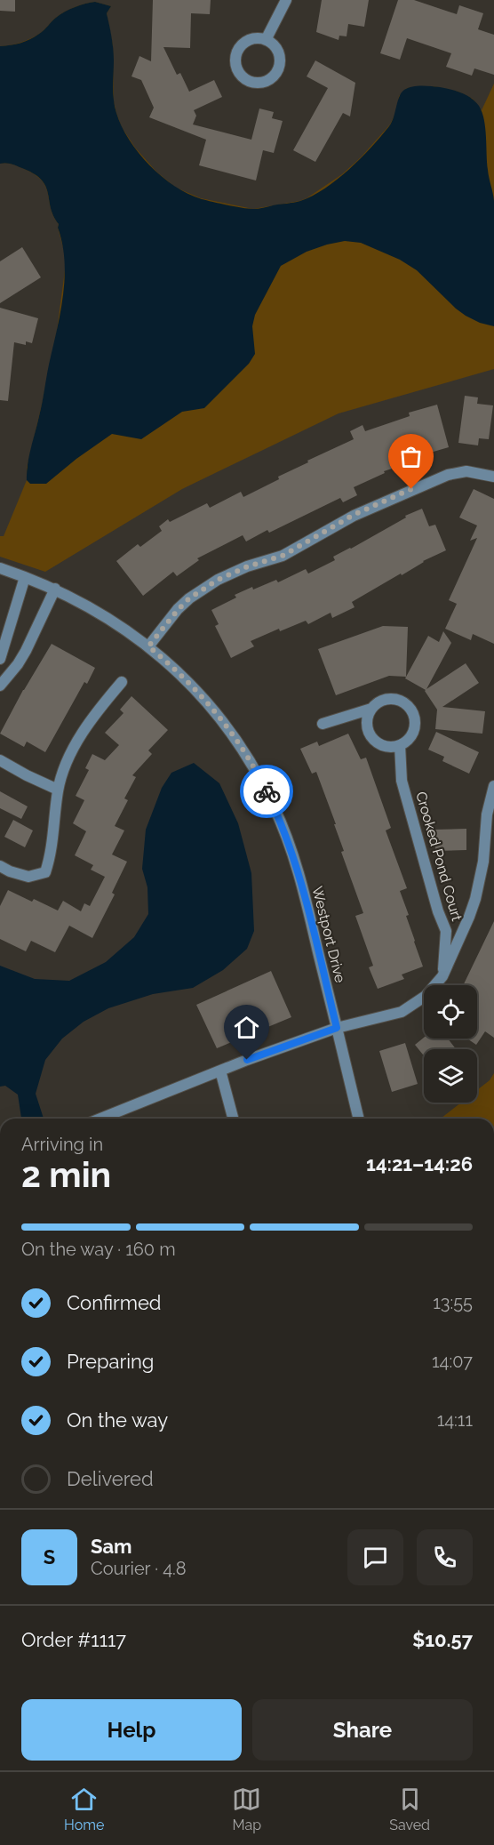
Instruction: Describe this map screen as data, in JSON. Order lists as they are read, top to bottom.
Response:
{
  "streets": {
    "street": ["Crooked Pond Court", "Westport Drive"]
  },
  "page": {
    "heading": ["2 min", "Arriving in", "14:21–14:26"],
    "panel": [
      "Sam",
      "Courier · 4.8",
      "Order #1117",
      "$10.57"
    ],
    "bar": "On the way · 160 m",
    "list": [
      ["Confirmed", "13:55"],
      ["Preparing", "14:07"],
      ["On the way", "14:11"],
      "Delivered"
    ],
    "round": "S",
    "buttons": ["Help", "Share"],
    "tabs": ["Home", "Map", "Saved"]
  }
}
